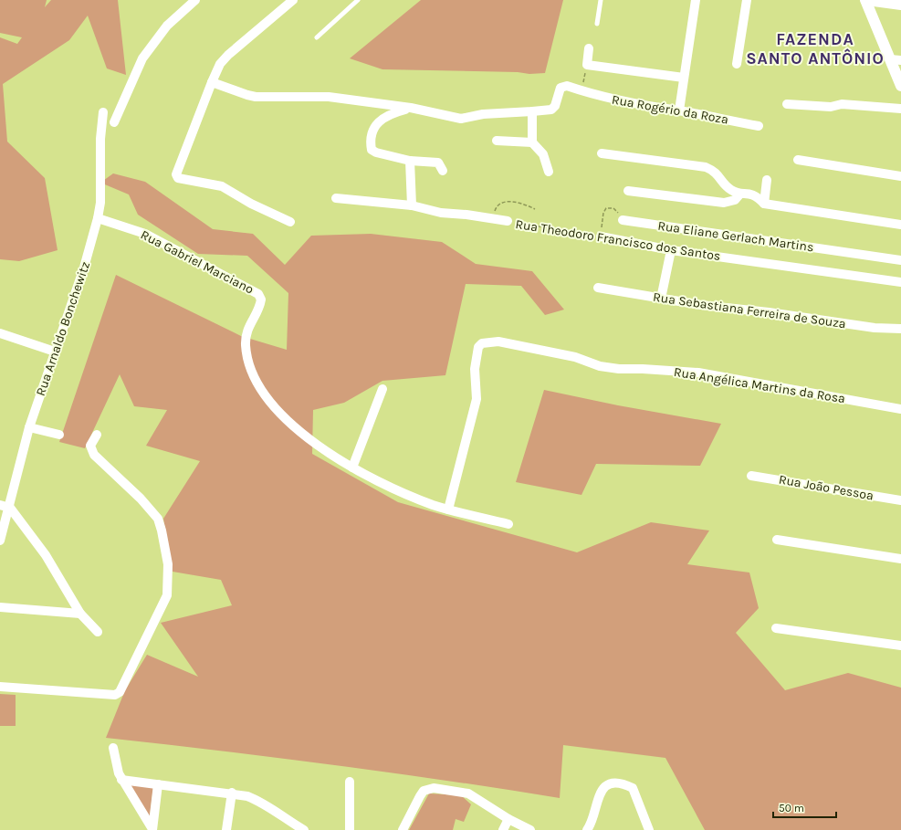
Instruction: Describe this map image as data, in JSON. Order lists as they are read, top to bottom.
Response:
{
  "streets": {
    "street": [
      "Rua Rogério da Roza",
      "Rua Eliane Gerlach Martins",
      "Rua Theodoro Francisco dos Santos",
      "Rua Gabriel Marciano",
      "Rua Sebastiana Ferreira de Souza",
      "Rua Arnaldo Bonchewitz",
      "Rua Angélica Martins da Rosa",
      "Rua João Pessoa"
    ]
  },
  "crossings": [
    ["Rua Gabriel Marciano", "Rua Arnaldo Bonchewitz"],
    ["Rua Gabriel Marciano", "Rua Angélica Martins da Rosa"]
  ],
  "districts": ["FAZENDA SANTO ANTÔNIO"],
  "scale_bar": "50 m"
}
